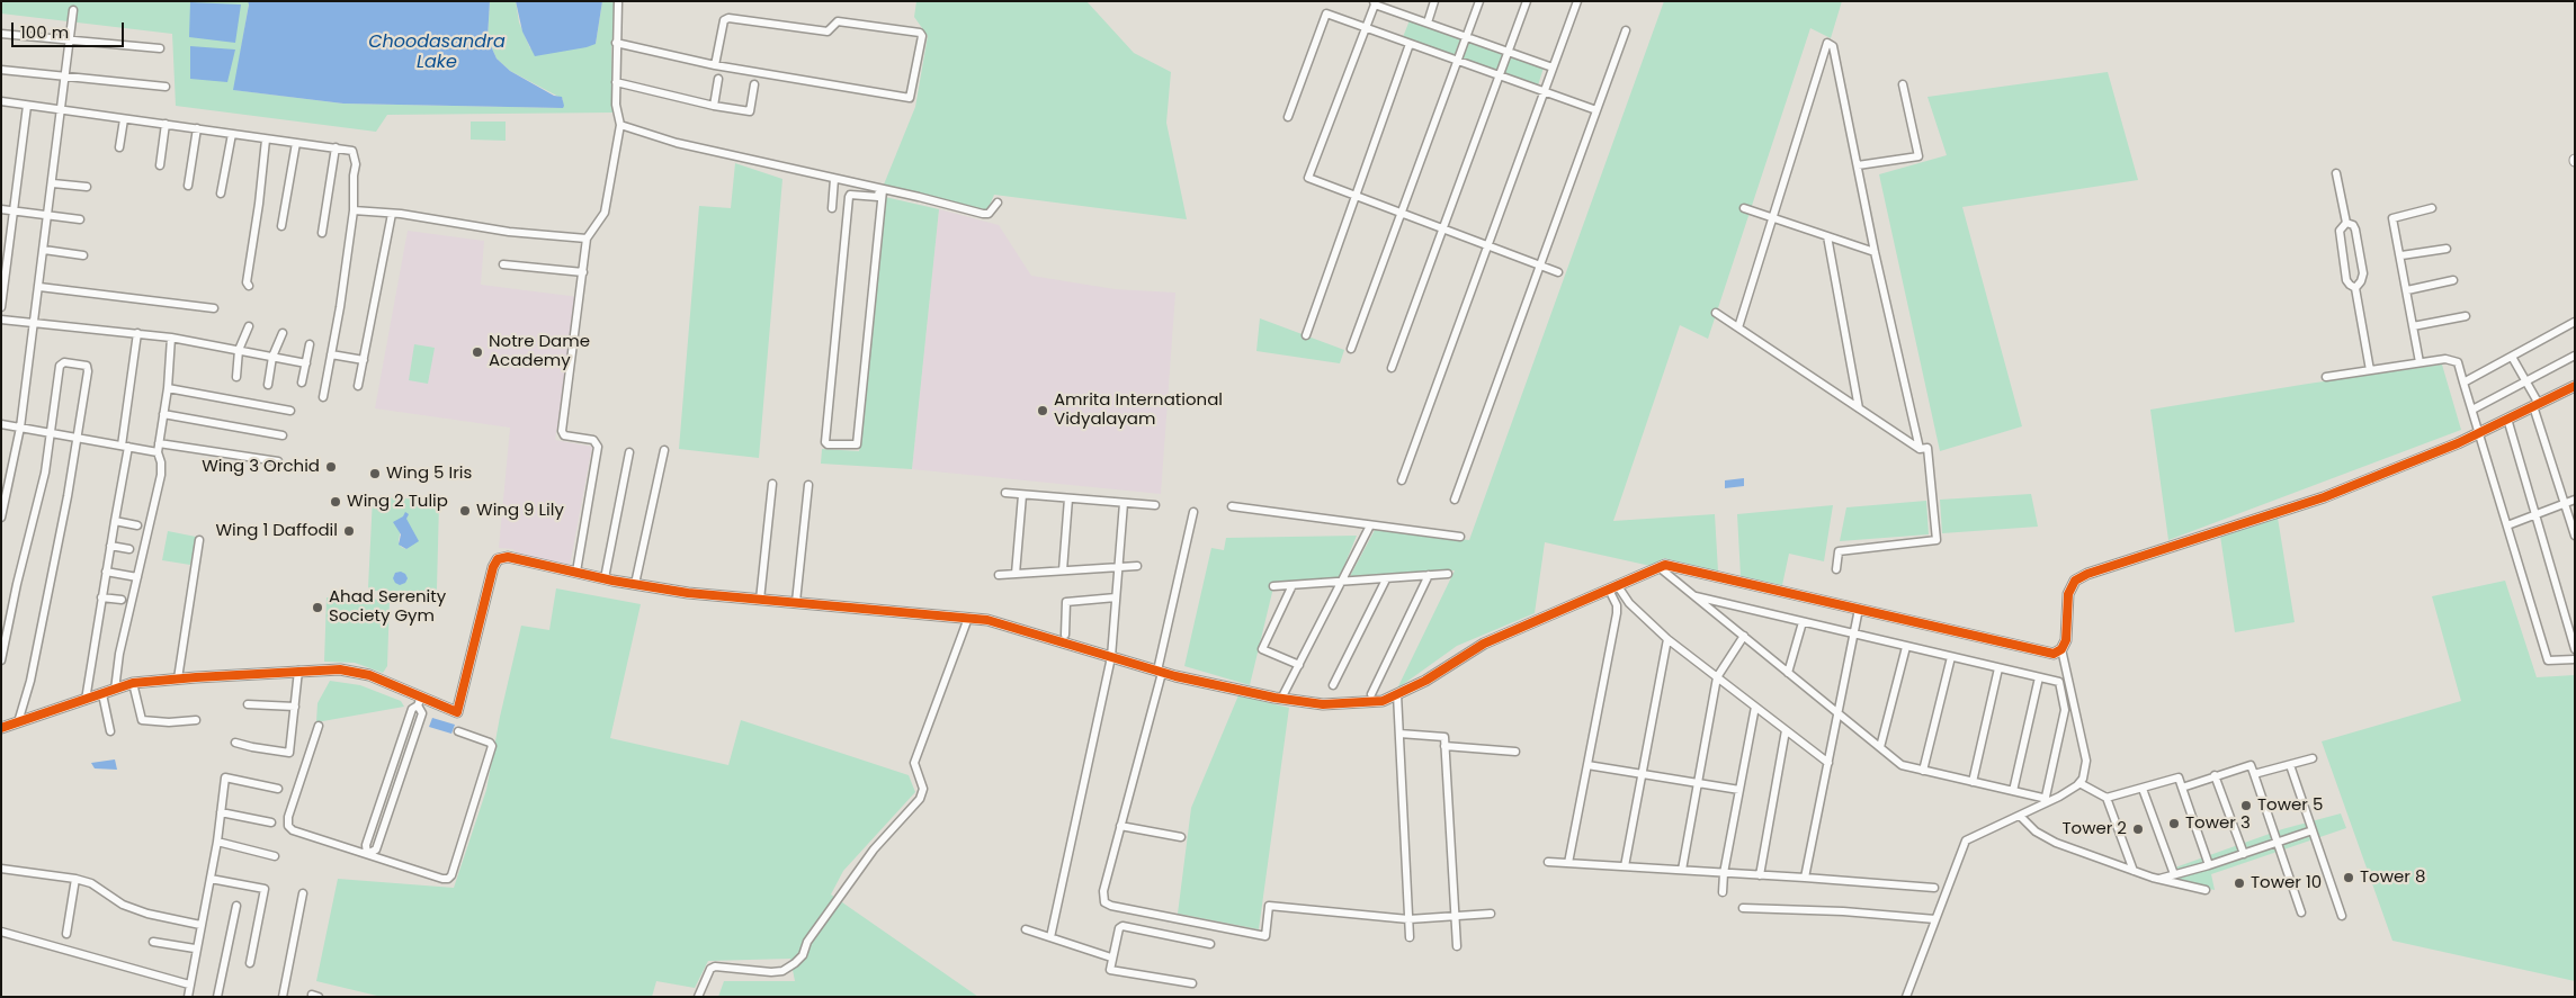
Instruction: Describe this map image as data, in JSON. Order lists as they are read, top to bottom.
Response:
{
  "water": ["Choodasandra Lake"],
  "places": [
    "Notre Dame Academy",
    "Amrita International Vidyalayam",
    "Wing 3 Orchid",
    "Wing 5 Iris",
    "Wing 2 Tulip",
    "Wing 9 Lily",
    "Wing 1 Daffodil",
    "Ahad Serenity Society Gym",
    "Tower 5",
    "Tower 3",
    "Tower 2",
    "Tower 8",
    "Tower 10"
  ],
  "scale_bar": "100 m"
}
